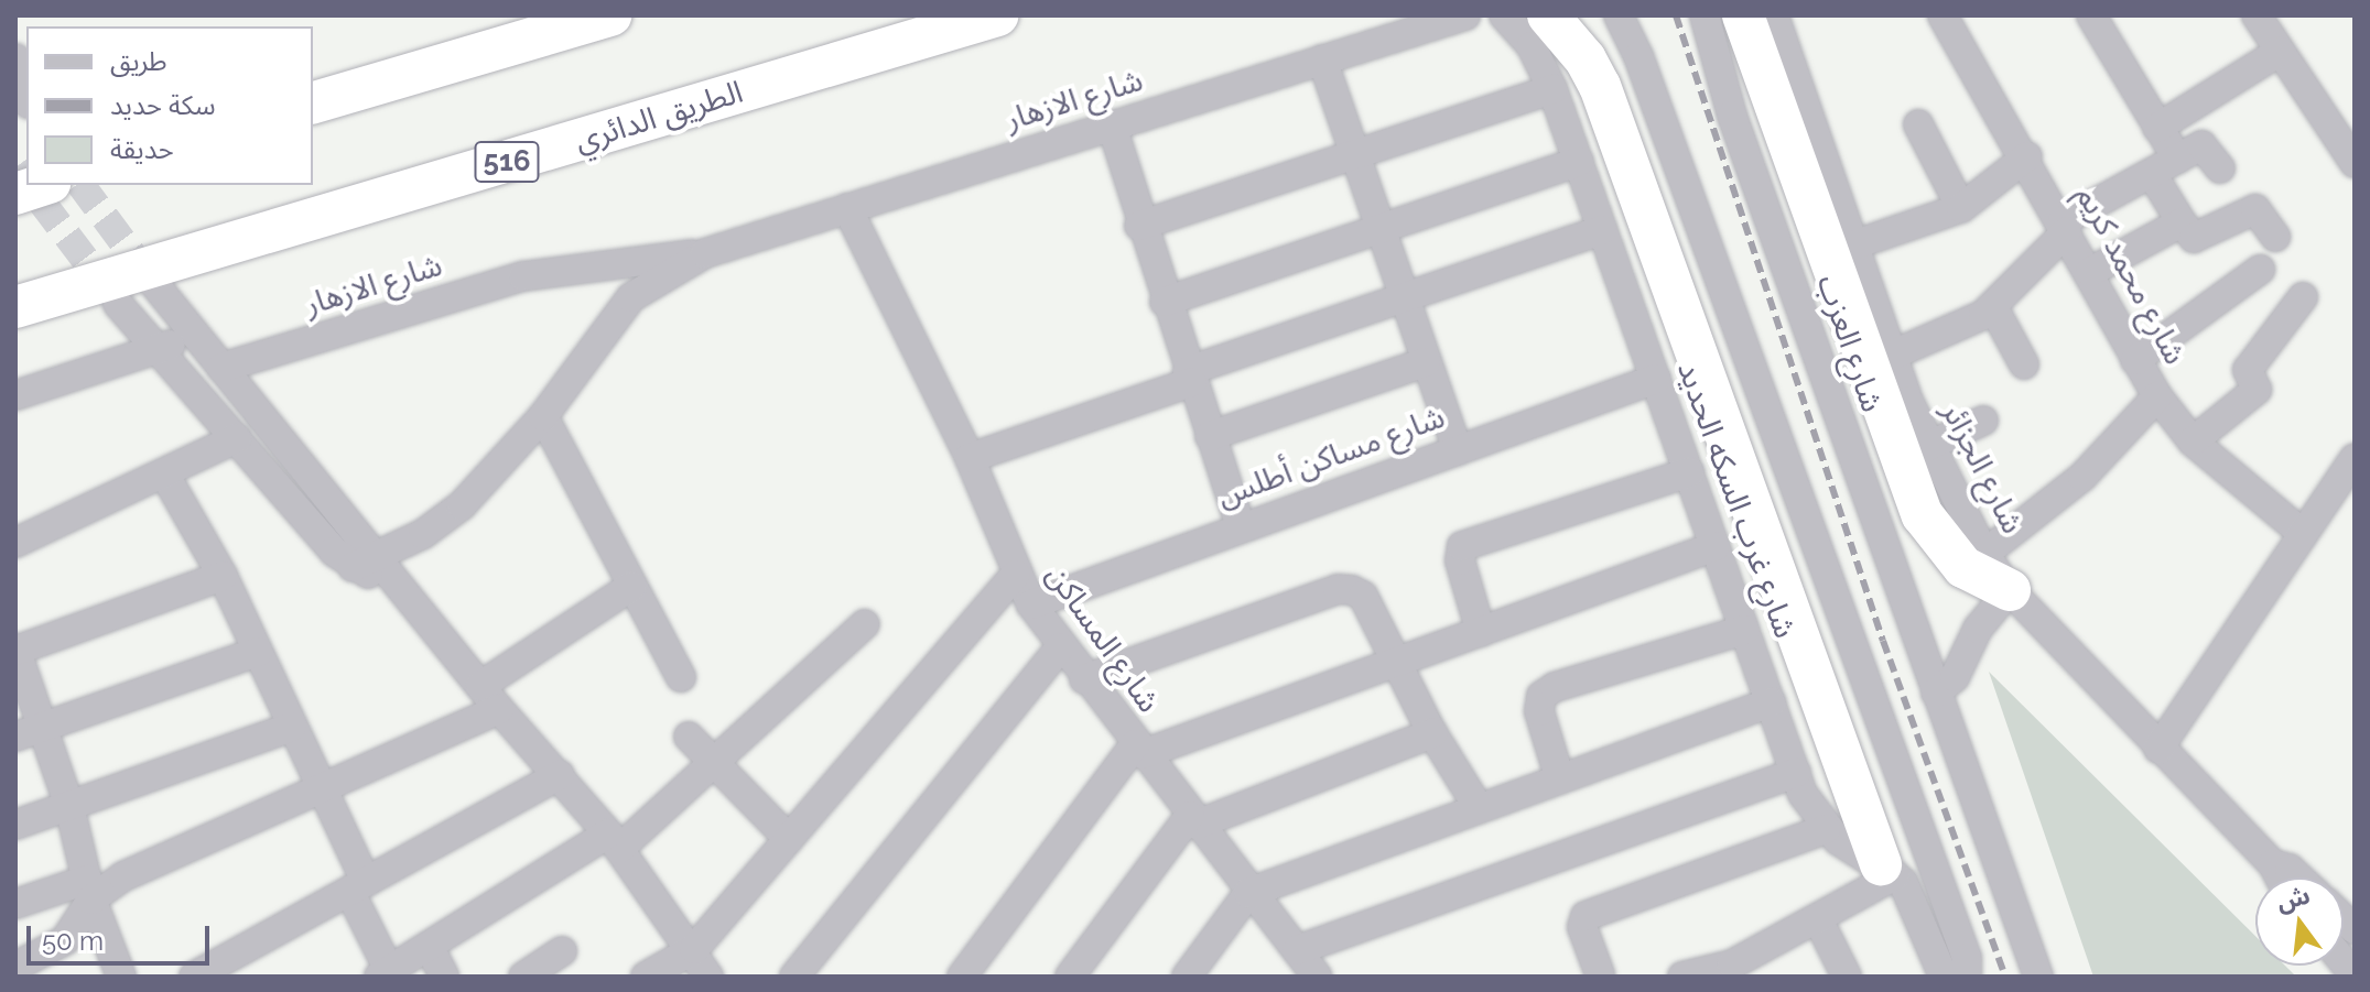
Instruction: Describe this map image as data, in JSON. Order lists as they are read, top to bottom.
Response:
{
  "streets": {
    "highway": ["الطريق الدائري", "516"],
    "street": [
      "شارع الازهار",
      "شارع محمد كريم",
      "شارع العزب",
      "شارع مساكن أطلس",
      "شارع الجزائر",
      "شارع غرب السكه الحديد",
      "شارع المساكن"
    ]
  },
  "crossings": [
    ["شارع الازهار", "شارع المساكن"],
    ["شارع مساكن أطلس", "شارع غرب السكه الحديد"],
    ["شارع مساكن أطلس", "شارع المساكن"]
  ],
  "legend": ["طريق", "سكة حديد", "حديقة"],
  "scale_bar": "50 m",
  "north": "top"
}
